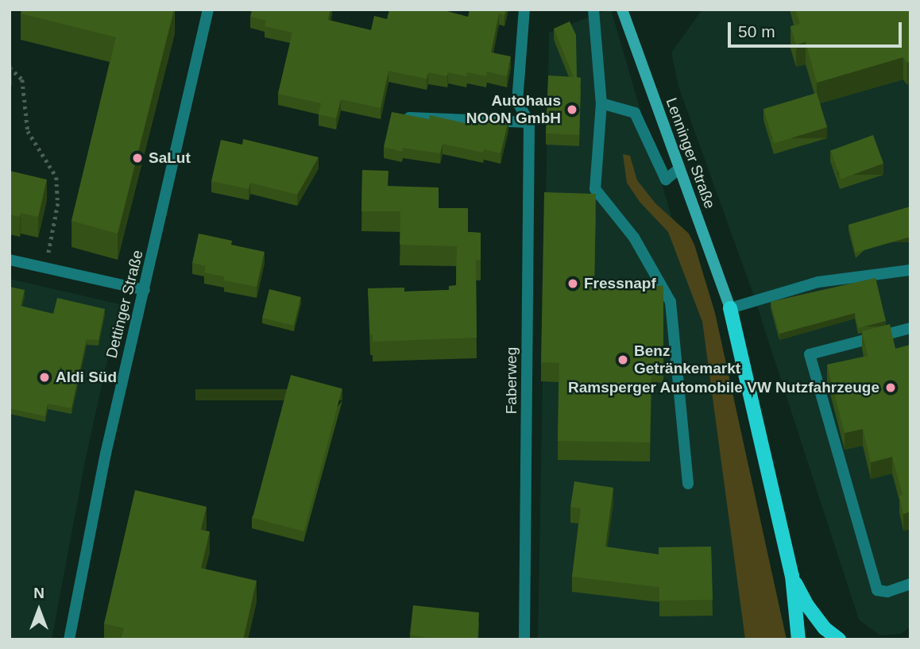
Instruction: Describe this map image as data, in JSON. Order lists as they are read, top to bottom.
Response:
{
  "streets": {
    "main road": ["Lenninger Straße"],
    "street": ["Dettinger Straße", "Faberweg"]
  },
  "places": [
    "Autohaus NOON GmbH",
    "SaLut",
    "Fressnapf",
    "Benz Getränkemarkt",
    "Aldi Süd",
    "Ramsperger Automobile VW Nutzfahrzeuge"
  ],
  "scale_bar": "50 m",
  "north": "top"
}
